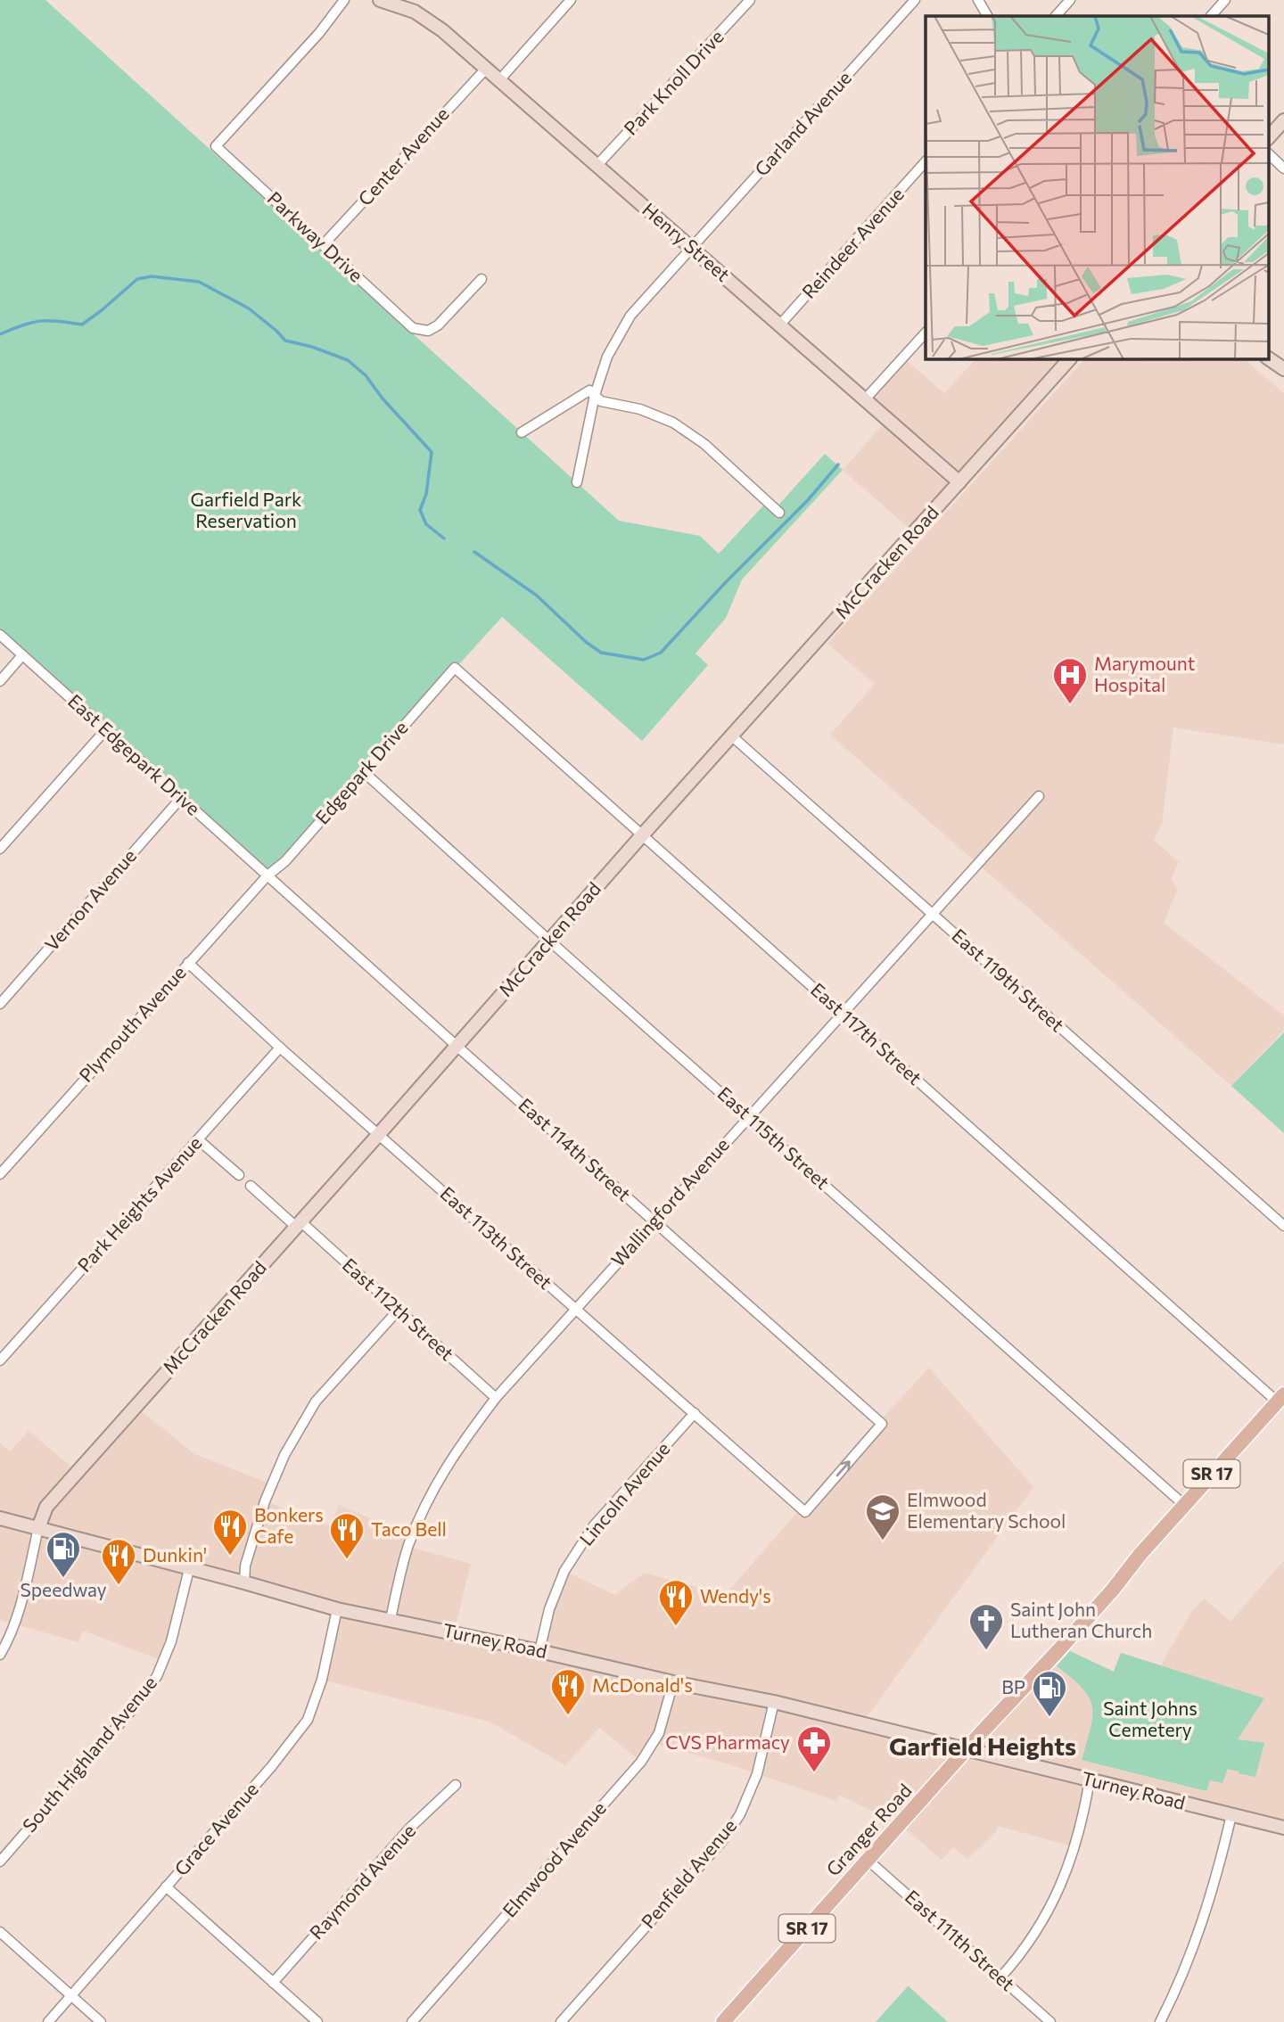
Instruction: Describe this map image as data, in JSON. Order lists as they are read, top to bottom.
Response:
{
  "streets": {
    "main road": ["SR 17", "Granger Road"],
    "street": [
      "Park Knoll Drive",
      "Garland Avenue",
      "Center Avenue",
      "Parkway Drive",
      "Henry Street",
      "Reindeer Avenue",
      "McCracken Road",
      "East Edgepark Drive",
      "Edgepark Drive",
      "Vernon Avenue",
      "East 119th Street",
      "Plymouth Avenue",
      "East 117th Street",
      "East 115th Street",
      "East 114th Street",
      "Wallingford Avenue",
      "Park Heights Avenue",
      "East 113th Street",
      "East 112th Street",
      "Lincoln Avenue",
      "Turney Road",
      "South Highland Avenue",
      "Grace Avenue",
      "Elmwood Avenue",
      "Penfield Avenue",
      "Raymond Avenue",
      "East 111th Street"
    ]
  },
  "crossings": [
    ["Park Knoll Drive", "Henry Street"],
    ["Garland Avenue", "Henry Street"],
    ["Center Avenue", "Parkway Drive"],
    ["Center Avenue", "Henry Street"],
    ["Henry Street", "Reindeer Avenue"],
    ["Henry Street", "McCracken Road"],
    ["McCracken Road", "East 119th Street"],
    ["McCracken Road", "East 117th Street"],
    ["McCracken Road", "East 115th Street"],
    ["McCracken Road", "East 114th Street"],
    ["McCracken Road", "East 113th Street"],
    ["McCracken Road", "East 112th Street"],
    ["McCracken Road", "Turney Road"],
    ["East Edgepark Drive", "Edgepark Drive"],
    ["East Edgepark Drive", "Vernon Avenue"],
    ["East Edgepark Drive", "Plymouth Avenue"],
    ["East Edgepark Drive", "East 114th Street"],
    ["Edgepark Drive", "Plymouth Avenue"],
    ["Edgepark Drive", "East 117th Street"],
    ["Edgepark Drive", "East 115th Street"],
    ["Edgepark Drive", "East 114th Street"],
    ["East 119th Street", "Wallingford Avenue"],
    ["Plymouth Avenue", "East 114th Street"],
    ["Plymouth Avenue", "East 113th Street"],
    ["East 117th Street", "Wallingford Avenue"],
    ["East 117th Street", "Granger Road"],
    ["East 115th Street", "Wallingford Avenue"],
    ["East 115th Street", "Granger Road"],
    ["East 114th Street", "Wallingford Avenue"],
    ["East 114th Street", "East 113th Street"],
    ["Wallingford Avenue", "East 113th Street"],
    ["Wallingford Avenue", "East 112th Street"],
    ["Wallingford Avenue", "Turney Road"],
    ["Park Heights Avenue", "East 113th Street"],
    ["East 113th Street", "Lincoln Avenue"],
    ["Lincoln Avenue", "Turney Road"],
    ["Turney Road", "South Highland Avenue"],
    ["Turney Road", "Grace Avenue"],
    ["Turney Road", "Granger Road"],
    ["Turney Road", "Elmwood Avenue"],
    ["Turney Road", "Penfield Avenue"],
    ["Granger Road", "East 111th Street"]
  ],
  "districts": ["Garfield Heights"],
  "parks": ["Garfield Park Reservation", "Saint Johns Cemetery"],
  "places": {
    "hospital": ["Marymount Hospital"],
    "school or university": ["Elmwood Elementary School"],
    "restaurant": [
      "Bonkers Cafe",
      "Taco Bell",
      "Dunkin'",
      "Wendy's",
      "McDonald's"
    ],
    "fuel station": ["Speedway", "BP"],
    "church": ["Saint John Lutheran Church"],
    "pharmacy": ["CVS Pharmacy"]
  }
}
